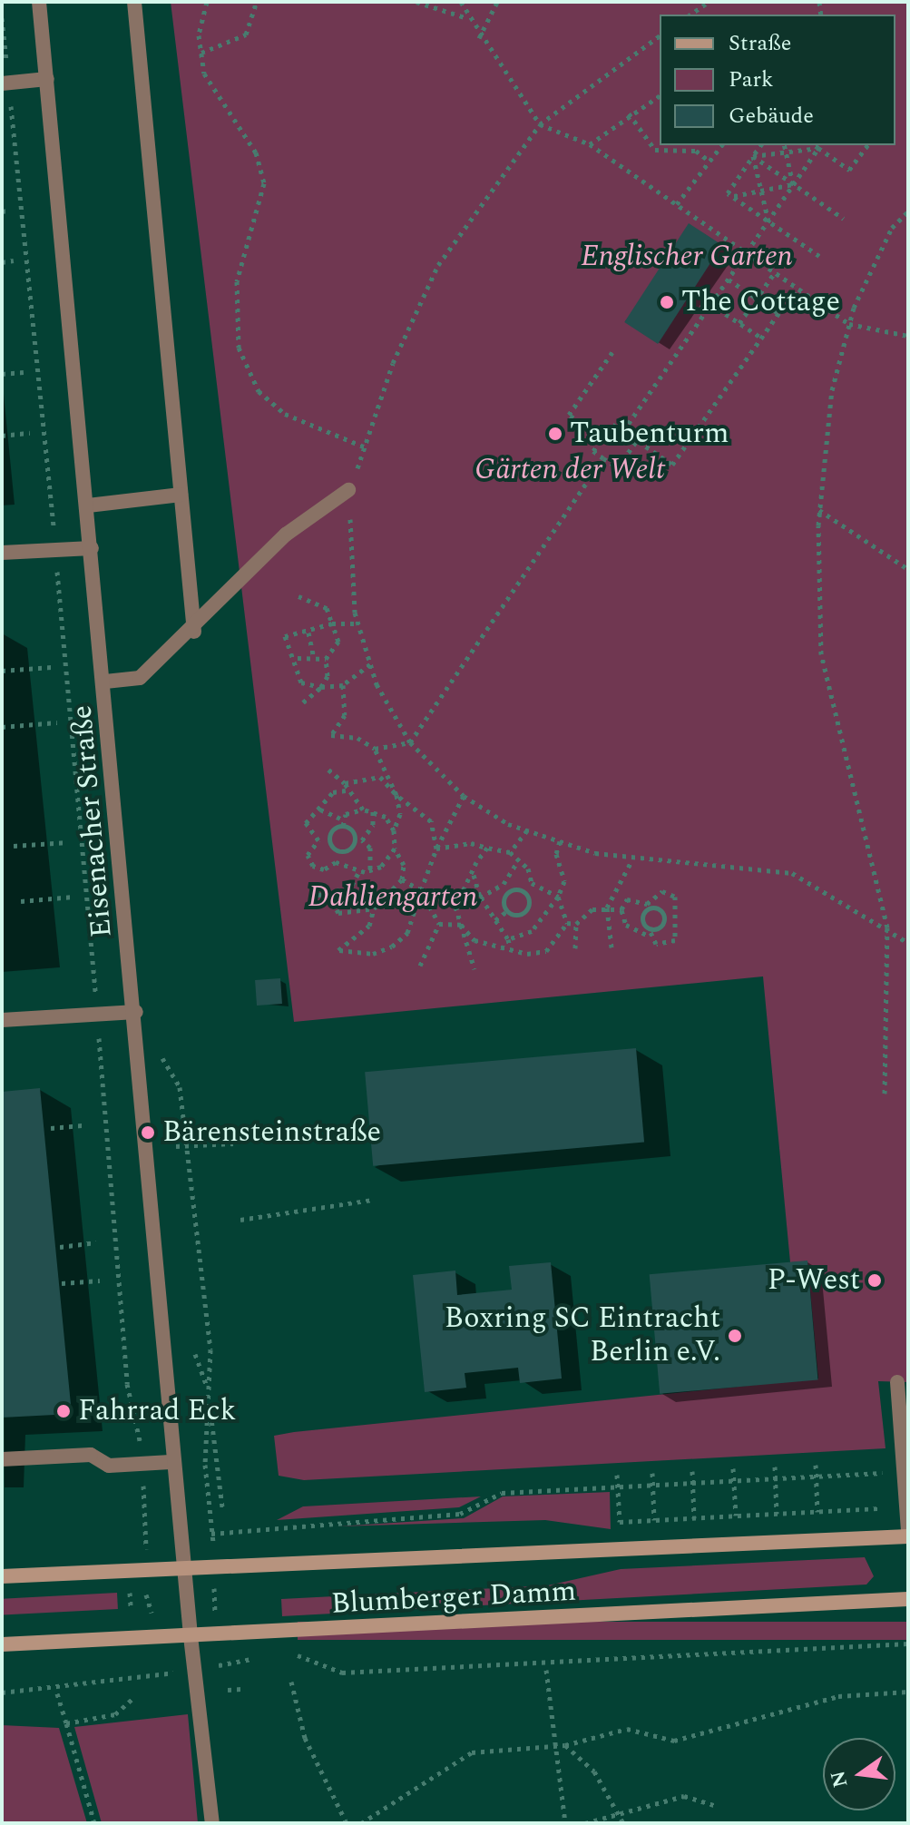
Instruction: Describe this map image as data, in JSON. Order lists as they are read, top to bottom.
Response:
{
  "streets": {
    "main road": ["Blumberger Damm"],
    "street": ["Eisenacher Straße"]
  },
  "crossings": [
    ["Eisenacher Straße", "Blumberger Damm"]
  ],
  "parks": ["Englischer Garten", "Gärten der Welt", "Dahliengarten"],
  "places": [
    "The Cottage",
    "Taubenturm",
    "Bärensteinstraße",
    "P-West",
    "Boxring SC Eintracht Berlin e.V.",
    "Fahrrad Eck"
  ],
  "legend": ["Straße", "Park", "Gebäude"],
  "north": "left"
}
